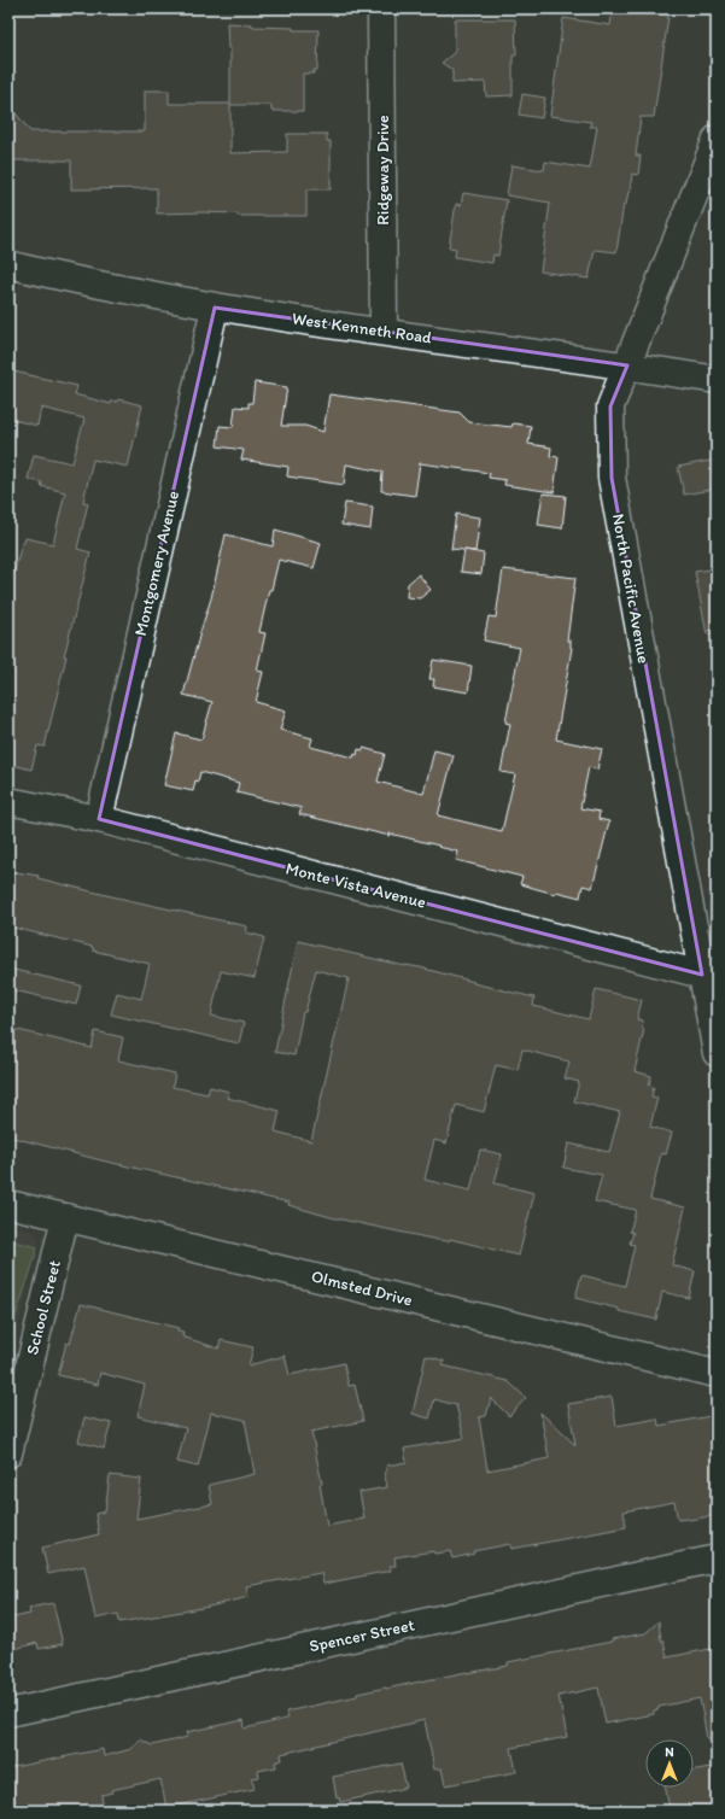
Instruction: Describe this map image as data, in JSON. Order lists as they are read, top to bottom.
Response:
{
  "streets": {
    "street": [
      "Ridgeway Drive",
      "West Kenneth Road",
      "Montgomery Avenue",
      "North Pacific Avenue",
      "Monte Vista Avenue",
      "Olmsted Drive",
      "School Street",
      "Spencer Street"
    ]
  },
  "crossings": [
    ["Ridgeway Drive", "West Kenneth Road"],
    ["West Kenneth Road", "Montgomery Avenue"],
    ["West Kenneth Road", "North Pacific Avenue"],
    ["Montgomery Avenue", "Monte Vista Avenue"],
    ["North Pacific Avenue", "Monte Vista Avenue"],
    ["Olmsted Drive", "School Street"]
  ],
  "north": "top"
}
